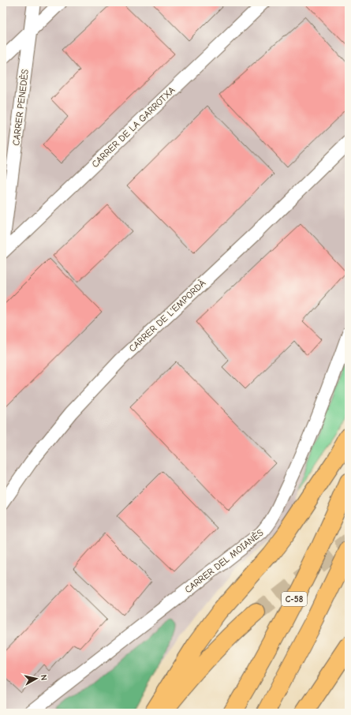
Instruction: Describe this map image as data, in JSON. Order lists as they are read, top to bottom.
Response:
{
  "streets": {
    "highway": ["C-58"],
    "street": [
      "CARRER PENEDÈS",
      "CARRER DE LA GARROTXA",
      "CARRER DE L'EMPORDÀ",
      "CARRER DEL MOIANÈS"
    ]
  },
  "north": "right"
}
